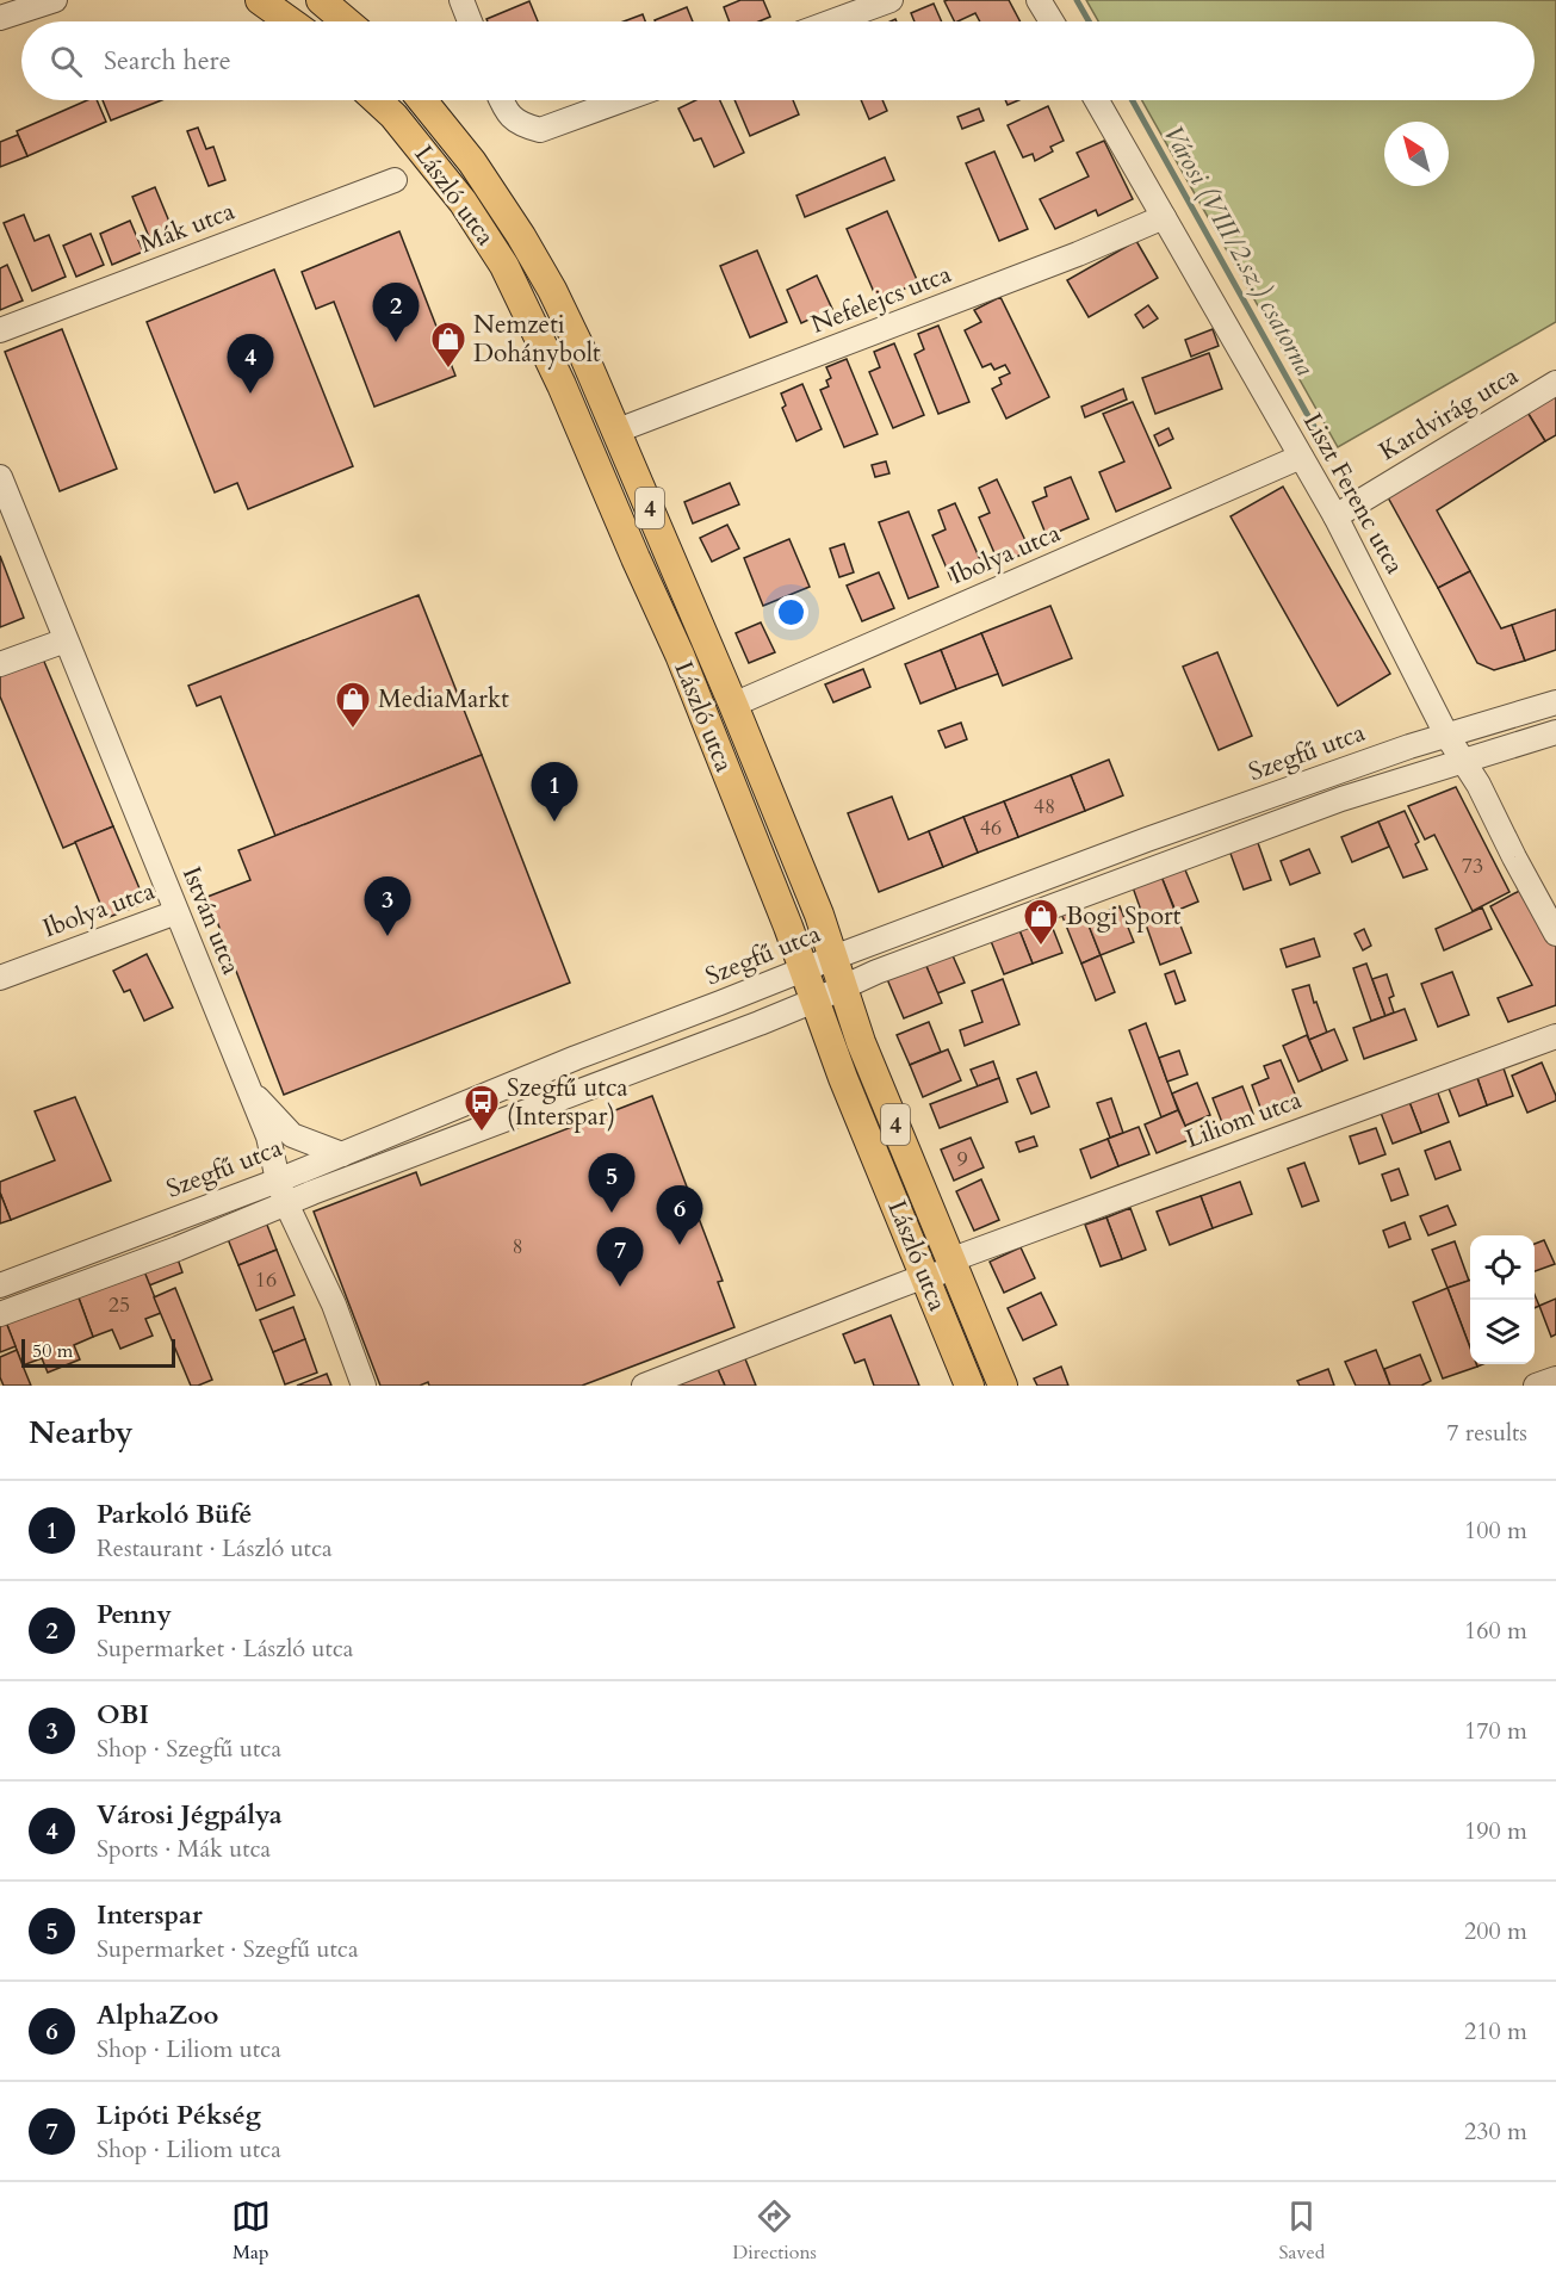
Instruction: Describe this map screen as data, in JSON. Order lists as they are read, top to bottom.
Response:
{
  "streets": {
    "main road": ["László utca", "4"],
    "street": [
      "Mák utca",
      "Nefelejcs utca",
      "Kardvirág utca",
      "Liszt Ferenc utca",
      "Ibolya utca",
      "Szegfű utca",
      "István utca",
      "Liliom utca"
    ]
  },
  "crossings": [
    ["László utca", "Nefelejcs utca"],
    ["László utca", "Ibolya utca"],
    ["László utca", "Szegfű utca"],
    ["László utca", "Liliom utca"],
    ["Nefelejcs utca", "Liszt Ferenc utca"],
    ["Kardvirág utca", "Liszt Ferenc utca"],
    ["Liszt Ferenc utca", "Ibolya utca"],
    ["Liszt Ferenc utca", "Szegfű utca"],
    ["Ibolya utca", "István utca"],
    ["Szegfű utca", "István utca"]
  ],
  "water": ["Városi (VIII/2.sz.) csatorna"],
  "places": {
    "shop": ["Nemzeti Dohánybolt", "MediaMarkt", "Bogi Sport"],
    "bus stop": ["Szegfű utca (Interspar)"]
  },
  "house_numbers": [
    "48",
    "46",
    "73",
    "9",
    "8",
    "16",
    "25"
  ],
  "scale_bar": "50 m",
  "north": "top left",
  "page": {
    "search": "Search here",
    "pins": [
      "2",
      "4",
      "1",
      "3",
      "5",
      "6",
      "7"
    ],
    "scale": "50 m",
    "heading": ["Nearby", "7 results"],
    "list": [
      {
        "mark": "1",
        "name": "Parkoló Büfé",
        "note": "Restaurant · László utca",
        "value": "100 m"
      },
      {
        "mark": "2",
        "name": "Penny",
        "note": "Supermarket · László utca",
        "value": "160 m"
      },
      {
        "mark": "3",
        "name": "OBI",
        "note": "Shop · Szegfű utca",
        "value": "170 m"
      },
      {
        "mark": "4",
        "name": "Városi Jégpálya",
        "note": "Sports · Mák utca",
        "value": "190 m"
      },
      {
        "mark": "5",
        "name": "Interspar",
        "note": "Supermarket · Szegfű utca",
        "value": "200 m"
      },
      {
        "mark": "6",
        "name": "AlphaZoo",
        "note": "Shop · Liliom utca",
        "value": "210 m"
      },
      {
        "mark": "7",
        "name": "Lipóti Pékség",
        "note": "Shop · Liliom utca",
        "value": "230 m"
      }
    ],
    "nav": ["Map", "Directions", "Saved"]
  }
}
